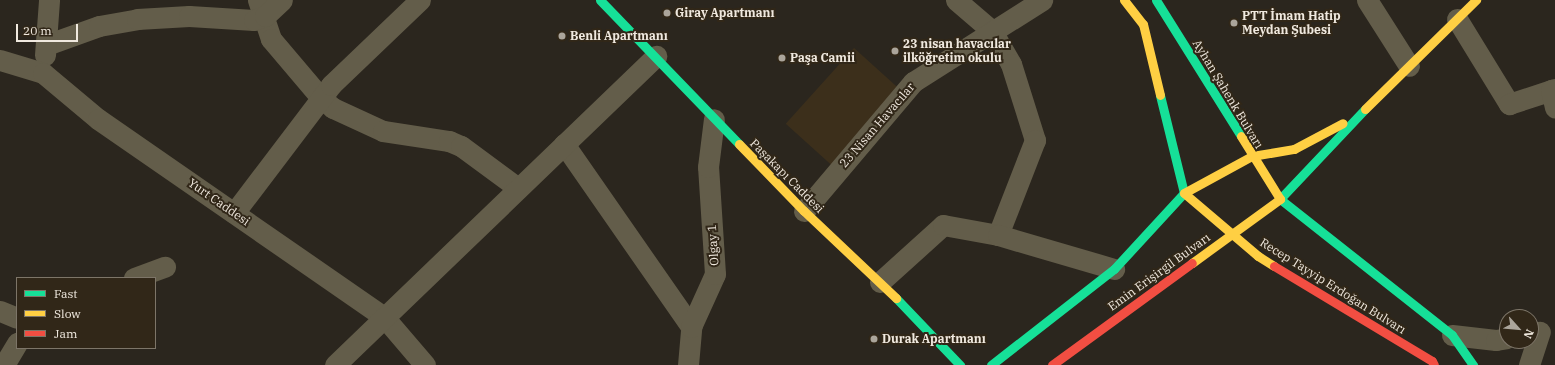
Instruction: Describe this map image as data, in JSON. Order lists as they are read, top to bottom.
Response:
{
  "streets": {
    "main road": [
      "Ayhan Şahenk Bulvarı",
      "Paşakapı Caddesi",
      "Emin Erişirgil Bulvarı",
      "Recep Tayyip Erdoğan Bulvarı"
    ],
    "street": ["23 Nisan Havacılar", "Yurt Caddesi", "Olgay 1"]
  },
  "crossings": [
    ["Ayhan Şahenk Bulvarı", "Emin Erişirgil Bulvarı"],
    ["23 Nisan Havacılar", "Paşakapı Caddesi"],
    ["Paşakapı Caddesi", "Olgay 1"],
    ["Emin Erişirgil Bulvarı", "Recep Tayyip Erdoğan Bulvarı"]
  ],
  "places": [
    "Giray Apartmanı",
    "PTT İmam Hatip Meydan Şubesi",
    "Benli Apartmanı",
    "23 nisan havacılar ilköğretim okulu",
    "Paşa Camii",
    "Durak Apartmanı"
  ],
  "legend": ["Fast", "Slow", "Jam"],
  "scale_bar": "20 m",
  "north": "bottom right"
}
